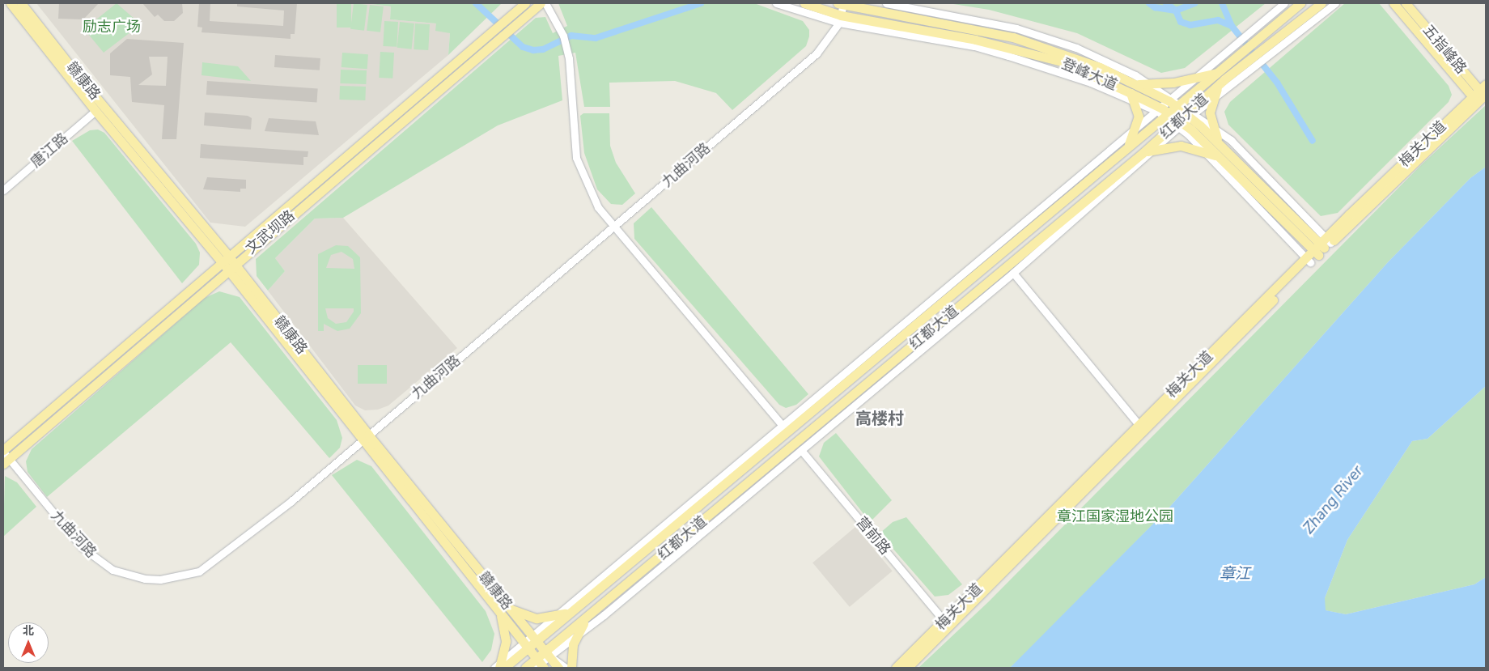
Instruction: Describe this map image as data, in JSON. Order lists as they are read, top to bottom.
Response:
{
  "streets": {
    "main road": [
      "五指峰路",
      "登峰大道",
      "赣康路",
      "红都大道",
      "梅关大道",
      "文武坝路"
    ],
    "street": ["唐江路", "九曲河路", "营前路"]
  },
  "crossings": [
    ["五指峰路", "梅关大道"],
    ["登峰大道", "红都大道"],
    ["登峰大道", "梅关大道"],
    ["登峰大道", "九曲河路"],
    ["赣康路", "红都大道"],
    ["赣康路", "唐江路"],
    ["赣康路", "九曲河路"],
    ["赣康路", "文武坝路"],
    ["梅关大道", "营前路"],
    ["九曲河路", "文武坝路"]
  ],
  "districts": ["高楼村"],
  "water": ["Zhang River", "章江"],
  "parks": ["励志广场", "章江国家湿地公园"],
  "north": "top"
}
